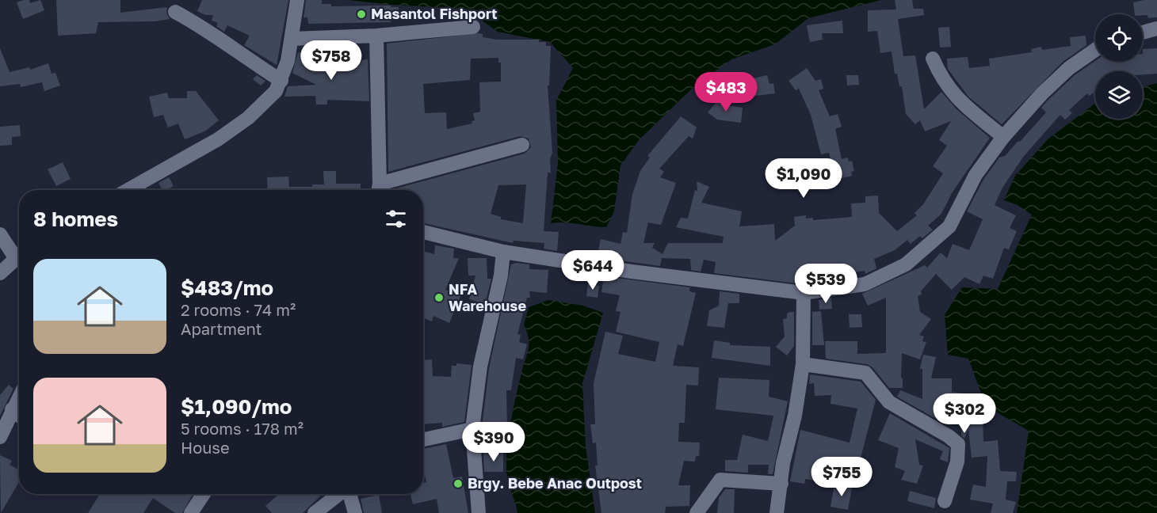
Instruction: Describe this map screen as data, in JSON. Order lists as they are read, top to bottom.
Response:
{
  "places": ["Masantol Fishport", "NFA Warehouse", "Brgy. Bebe Anac Outpost"],
  "page": {
    "price": [
      "$758",
      "$483",
      "$1,090",
      "$644",
      "$539",
      "$302",
      "$390",
      "$755"
    ],
    "heading": "8 homes",
    "list": [
      {
        "name": "$483/mo",
        "note": "2 rooms · 74 m² · Apartment"
      },
      {
        "name": "$1,090/mo",
        "note": "5 rooms · 178 m² · House"
      }
    ]
  }
}
